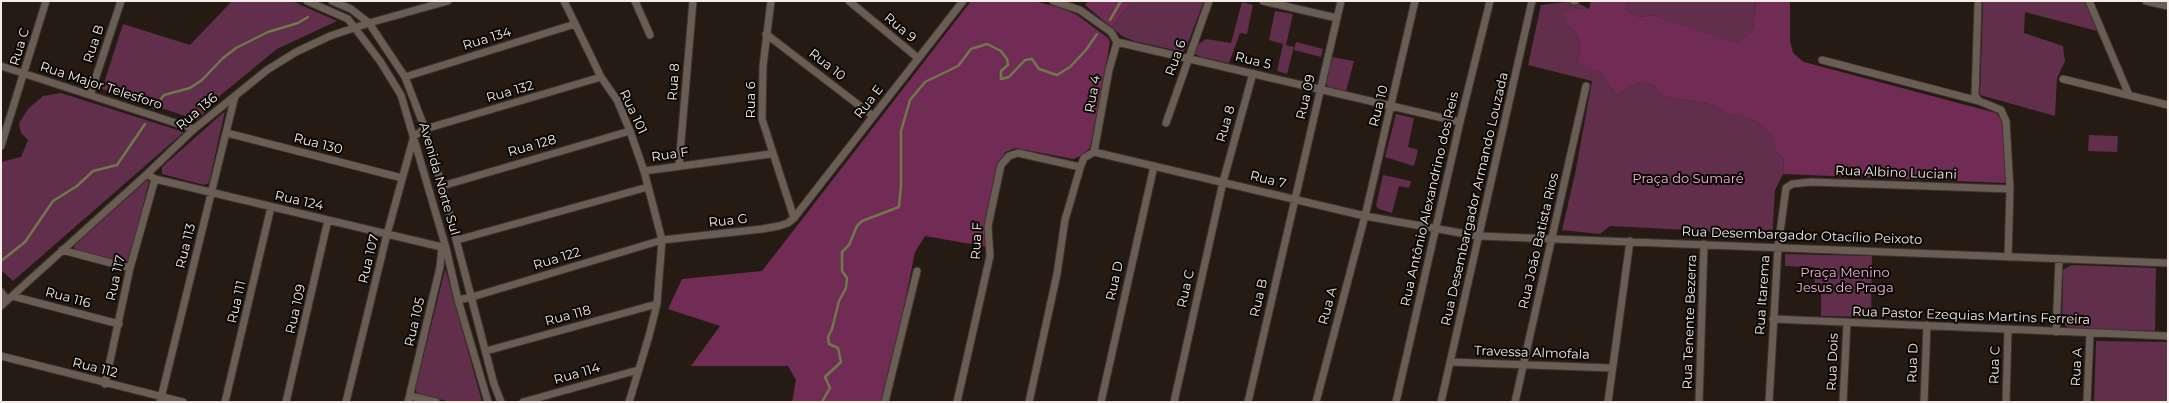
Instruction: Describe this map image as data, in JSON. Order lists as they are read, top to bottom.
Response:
{
  "streets": {
    "street": [
      "Rua 9",
      "Rua 134",
      "Rua B",
      "Rua C",
      "Rua 6",
      "Rua 5",
      "Rua 10",
      "Rua 8",
      "Rua Major Telesforo",
      "Rua 132",
      "Rua 4",
      "Rua 09",
      "Rua E",
      "Rua 136",
      "Rua 101",
      "Rua 130",
      "Rua 128",
      "Rua F",
      "Rua Albino Luciani",
      "Avenida Norte Sul",
      "Rua 7",
      "Rua Antônio Alexandrino dos Reis",
      "Rua Desembargador Armando Louzada",
      "Rua 124",
      "Rua G",
      "Rua Desembargador Otacílio Peixoto",
      "Rua João Batista Rios",
      "Rua 113",
      "Rua 107",
      "Rua 122",
      "Rua 117",
      "Rua D",
      "Rua Itarema",
      "Rua 116",
      "Rua 111",
      "Rua A",
      "Rua 109",
      "Rua 118",
      "Rua Pastor Ezequias Martins Ferreira",
      "Rua 105",
      "Rua Tenente Bezerra",
      "Travessa Almofala",
      "Rua Dois",
      "Rua 112",
      "Rua 114"
    ]
  },
  "crossings": [
    ["Rua 9", "Rua E"],
    ["Rua 134", "Rua 101"],
    ["Rua 134", "Avenida Norte Sul"],
    ["Rua B", "Rua Major Telesforo"],
    ["Rua B", "Rua 09"],
    ["Rua B", "Rua 7"],
    ["Rua C", "Rua 8"],
    ["Rua C", "Rua Major Telesforo"],
    ["Rua C", "Rua 7"],
    ["Rua C", "Rua Pastor Ezequias Martins Ferreira"],
    ["Rua 6", "Rua 5"],
    ["Rua 6", "Rua 10"],
    ["Rua 6", "Rua E"],
    ["Rua 6", "Rua F"],
    ["Rua 6", "Rua G"],
    ["Rua 5", "Rua 10"],
    ["Rua 5", "Rua 8"],
    ["Rua 5", "Rua 4"],
    ["Rua 5", "Rua 09"],
    ["Rua 5", "Rua Antônio Alexandrino dos Reis"],
    ["Rua 10", "Rua E"],
    ["Rua 10", "Rua 7"],
    ["Rua 10", "Rua A"],
    ["Rua 8", "Rua F"],
    ["Rua 8", "Rua 7"],
    ["Rua Major Telesforo", "Rua 136"],
    ["Rua 132", "Rua 101"],
    ["Rua 132", "Avenida Norte Sul"],
    ["Rua 4", "Rua 7"],
    ["Rua 09", "Rua 7"],
    ["Rua E", "Rua G"],
    ["Rua 136", "Avenida Norte Sul"],
    ["Rua 136", "Rua 124"],
    ["Rua 136", "Rua 113"],
    ["Rua 136", "Rua 116"],
    ["Rua 101", "Rua 128"],
    ["Rua 101", "Rua F"],
    ["Rua 101", "Rua G"],
    ["Rua 101", "Rua 122"],
    ["Rua 101", "Rua 118"],
    ["Rua 101", "Rua 114"],
    ["Rua 130", "Rua 113"],
    ["Rua 130", "Rua 107"],
    ["Rua 128", "Avenida Norte Sul"],
    ["Rua Albino Luciani", "Rua Itarema"],
    ["Avenida Norte Sul", "Rua 124"],
    ["Avenida Norte Sul", "Rua 107"],
    ["Avenida Norte Sul", "Rua 122"],
    ["Avenida Norte Sul", "Rua 118"],
    ["Avenida Norte Sul", "Rua 105"],
    ["Rua 7", "Rua Antônio Alexandrino dos Reis"],
    ["Rua 7", "Rua Desembargador Otacílio Peixoto"],
    ["Rua 7", "Rua D"],
    ["Rua 7", "Rua A"],
    ["Rua Antônio Alexandrino dos Reis", "Rua Desembargador Otacílio Peixoto"],
    ["Rua Desembargador Armando Louzada", "Rua Desembargador Otacílio Peixoto"],
    ["Rua Desembargador Armando Louzada", "Travessa Almofala"],
    ["Rua 124", "Rua 113"],
    ["Rua 124", "Rua 107"],
    ["Rua 124", "Rua 117"],
    ["Rua 124", "Rua 111"],
    ["Rua 124", "Rua 109"],
    ["Rua 124", "Rua 105"],
    ["Rua G", "Rua 122"],
    ["Rua Desembargador Otacílio Peixoto", "Rua João Batista Rios"],
    ["Rua Desembargador Otacílio Peixoto", "Rua Itarema"],
    ["Rua Desembargador Otacílio Peixoto", "Rua Tenente Bezerra"],
    ["Rua João Batista Rios", "Travessa Almofala"],
    ["Rua 113", "Rua 112"],
    ["Rua 117", "Rua 116"],
    ["Rua 117", "Rua 112"],
    ["Rua D", "Rua Pastor Ezequias Martins Ferreira"],
    ["Rua Itarema", "Rua Pastor Ezequias Martins Ferreira"],
    ["Rua A", "Rua Pastor Ezequias Martins Ferreira"],
    ["Rua Pastor Ezequias Martins Ferreira", "Rua Dois"]
  ],
  "parks": ["Praça do Sumaré", "Praça Menino Jesus de Praga"]
}
